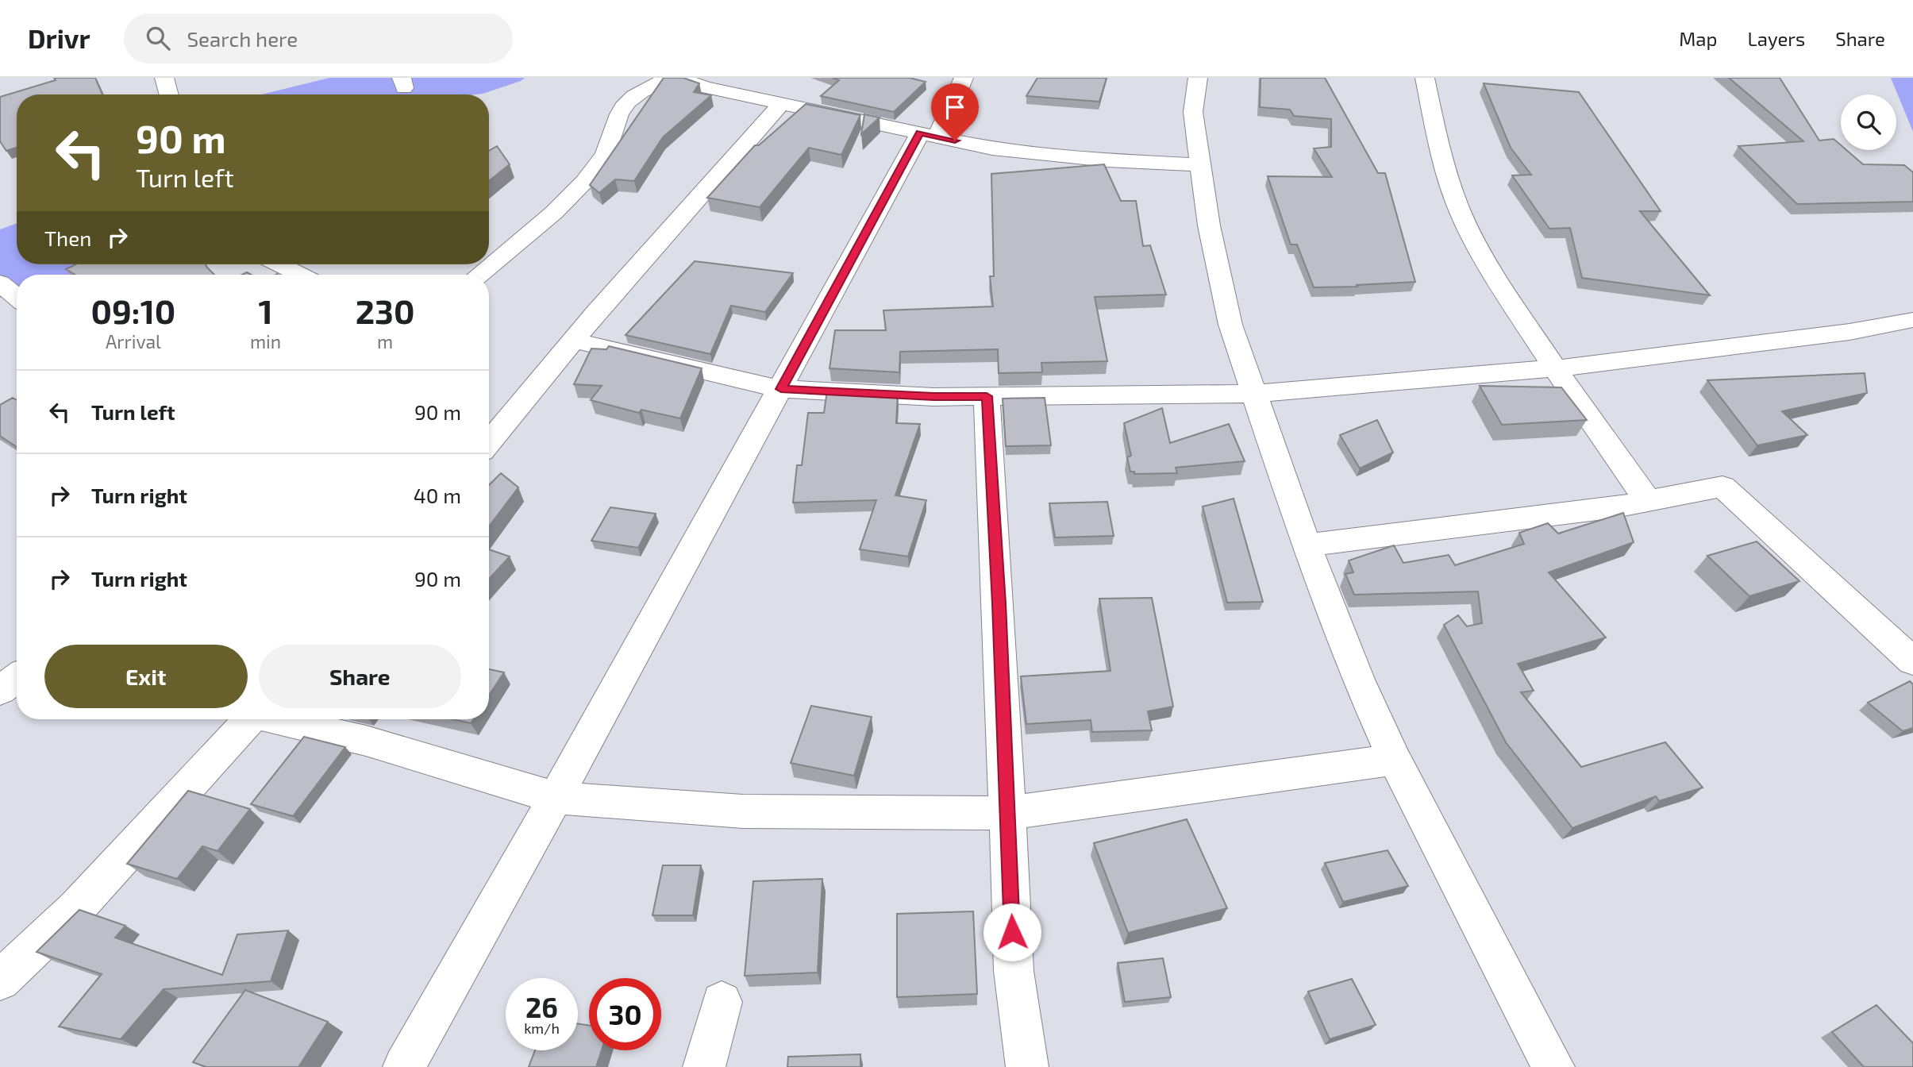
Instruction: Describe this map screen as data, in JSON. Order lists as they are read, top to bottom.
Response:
{
  "page": {
    "header": "Drivr",
    "search": "Search here",
    "nav": ["Map", "Layers", "Share"],
    "turn": ["90 m", "Turn left"],
    "then": "Then",
    "eta": [
      "09:10",
      "Arrival",
      "1",
      "min",
      "230",
      "m"
    ],
    "list": [
      {
        "name": "Turn left",
        "value": "90 m"
      },
      {
        "name": "Turn right",
        "value": "40 m"
      },
      {
        "name": "Turn right",
        "value": "90 m"
      }
    ],
    "buttons": ["Exit", "Share"],
    "speed": "26 km/h",
    "limit": "30"
  }
}
